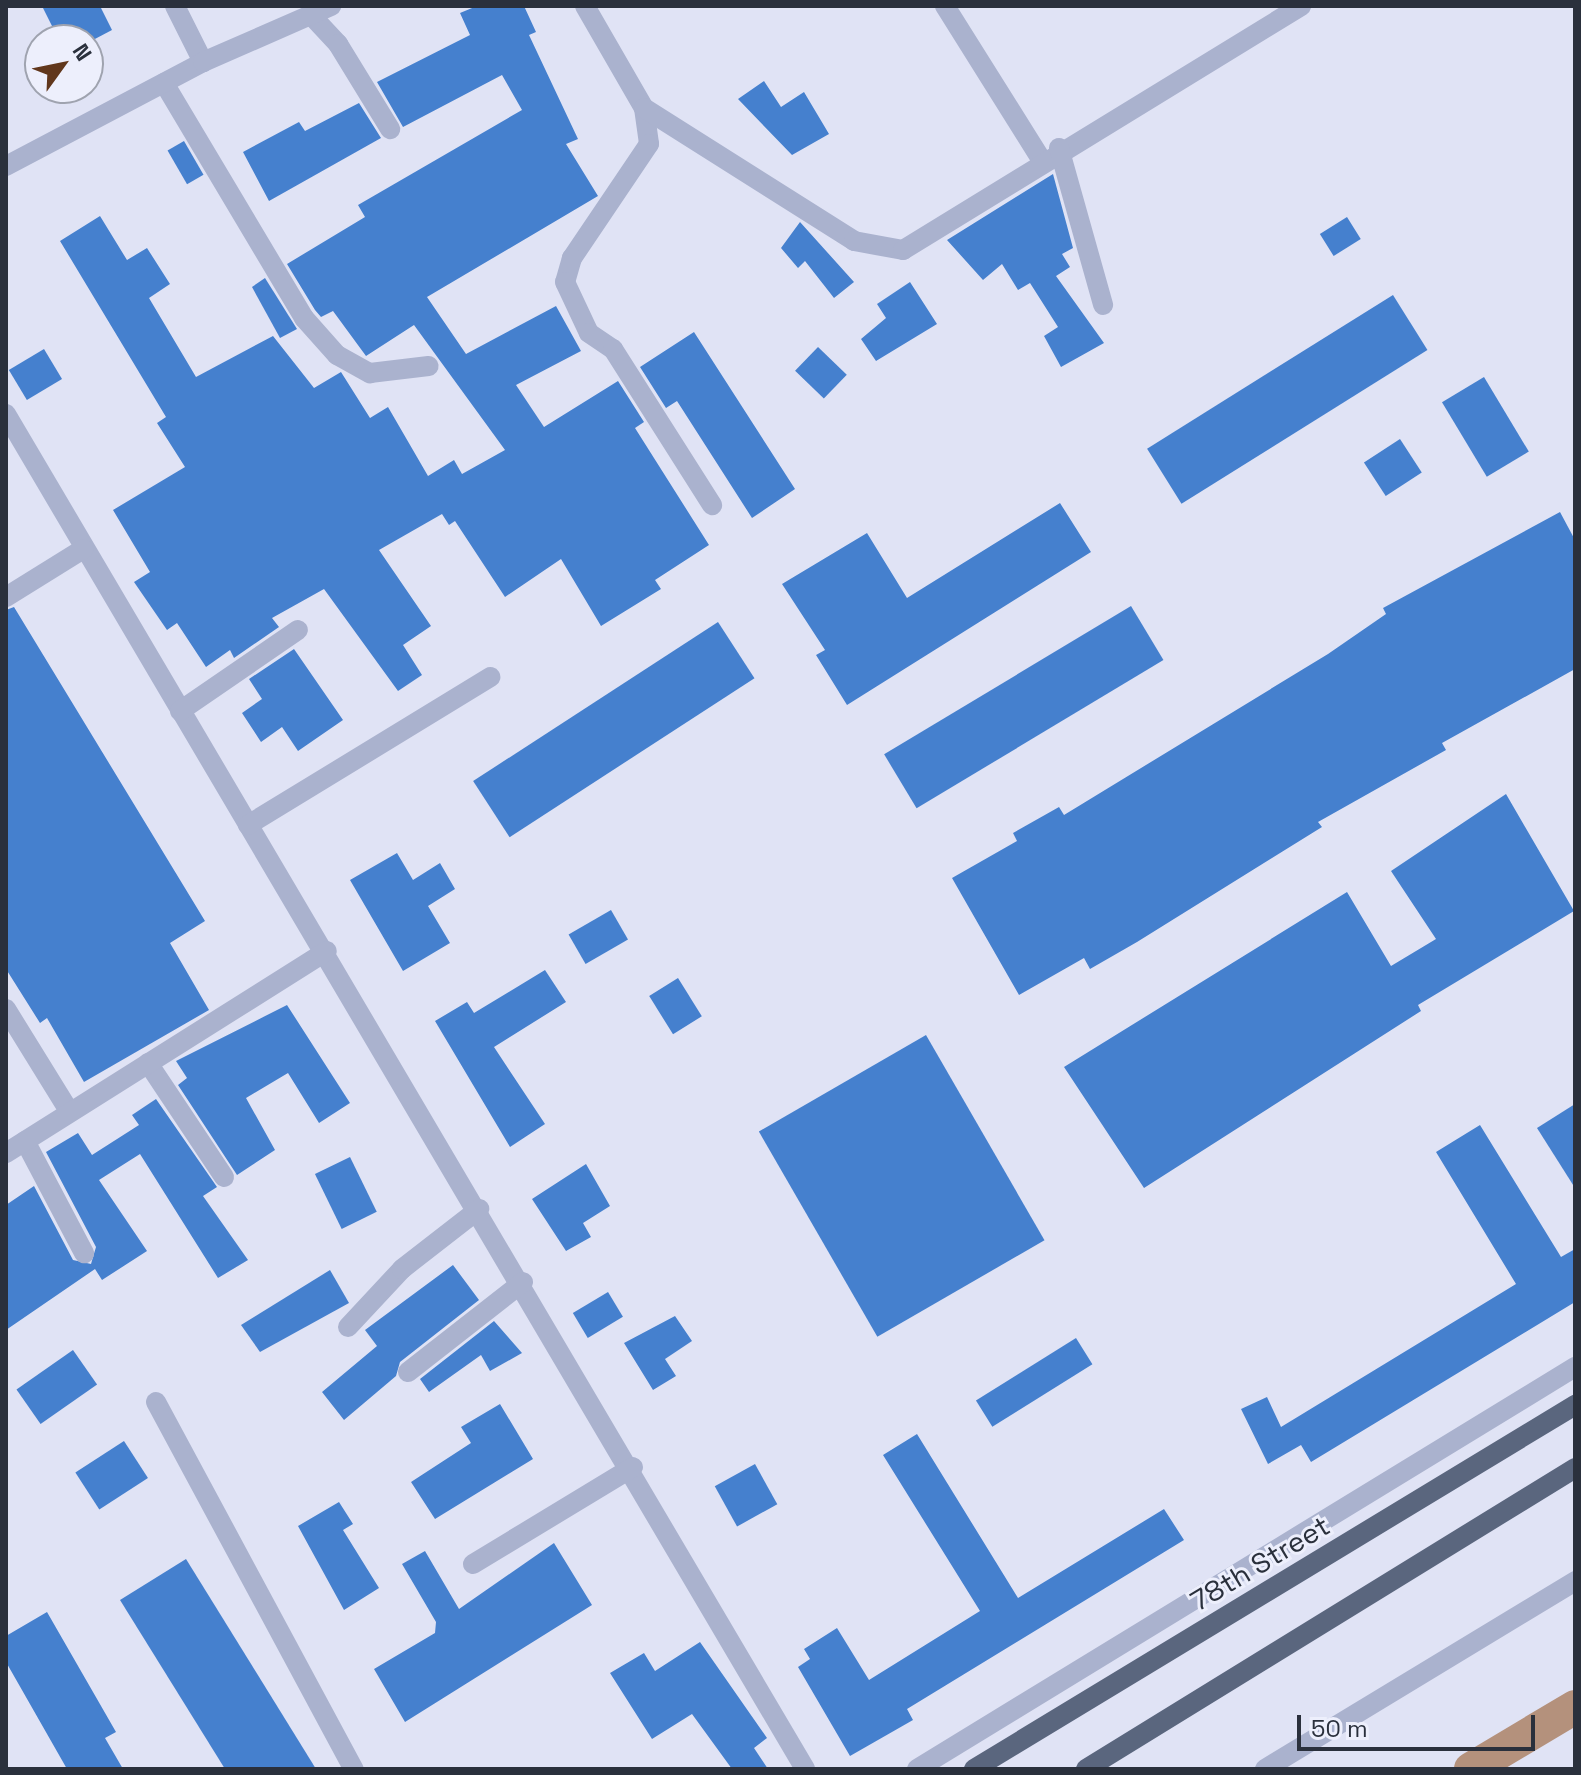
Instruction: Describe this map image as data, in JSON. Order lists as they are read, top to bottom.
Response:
{
  "streets": {
    "main road": ["78th Street"]
  },
  "scale_bar": "50 m",
  "north": "top right"
}
